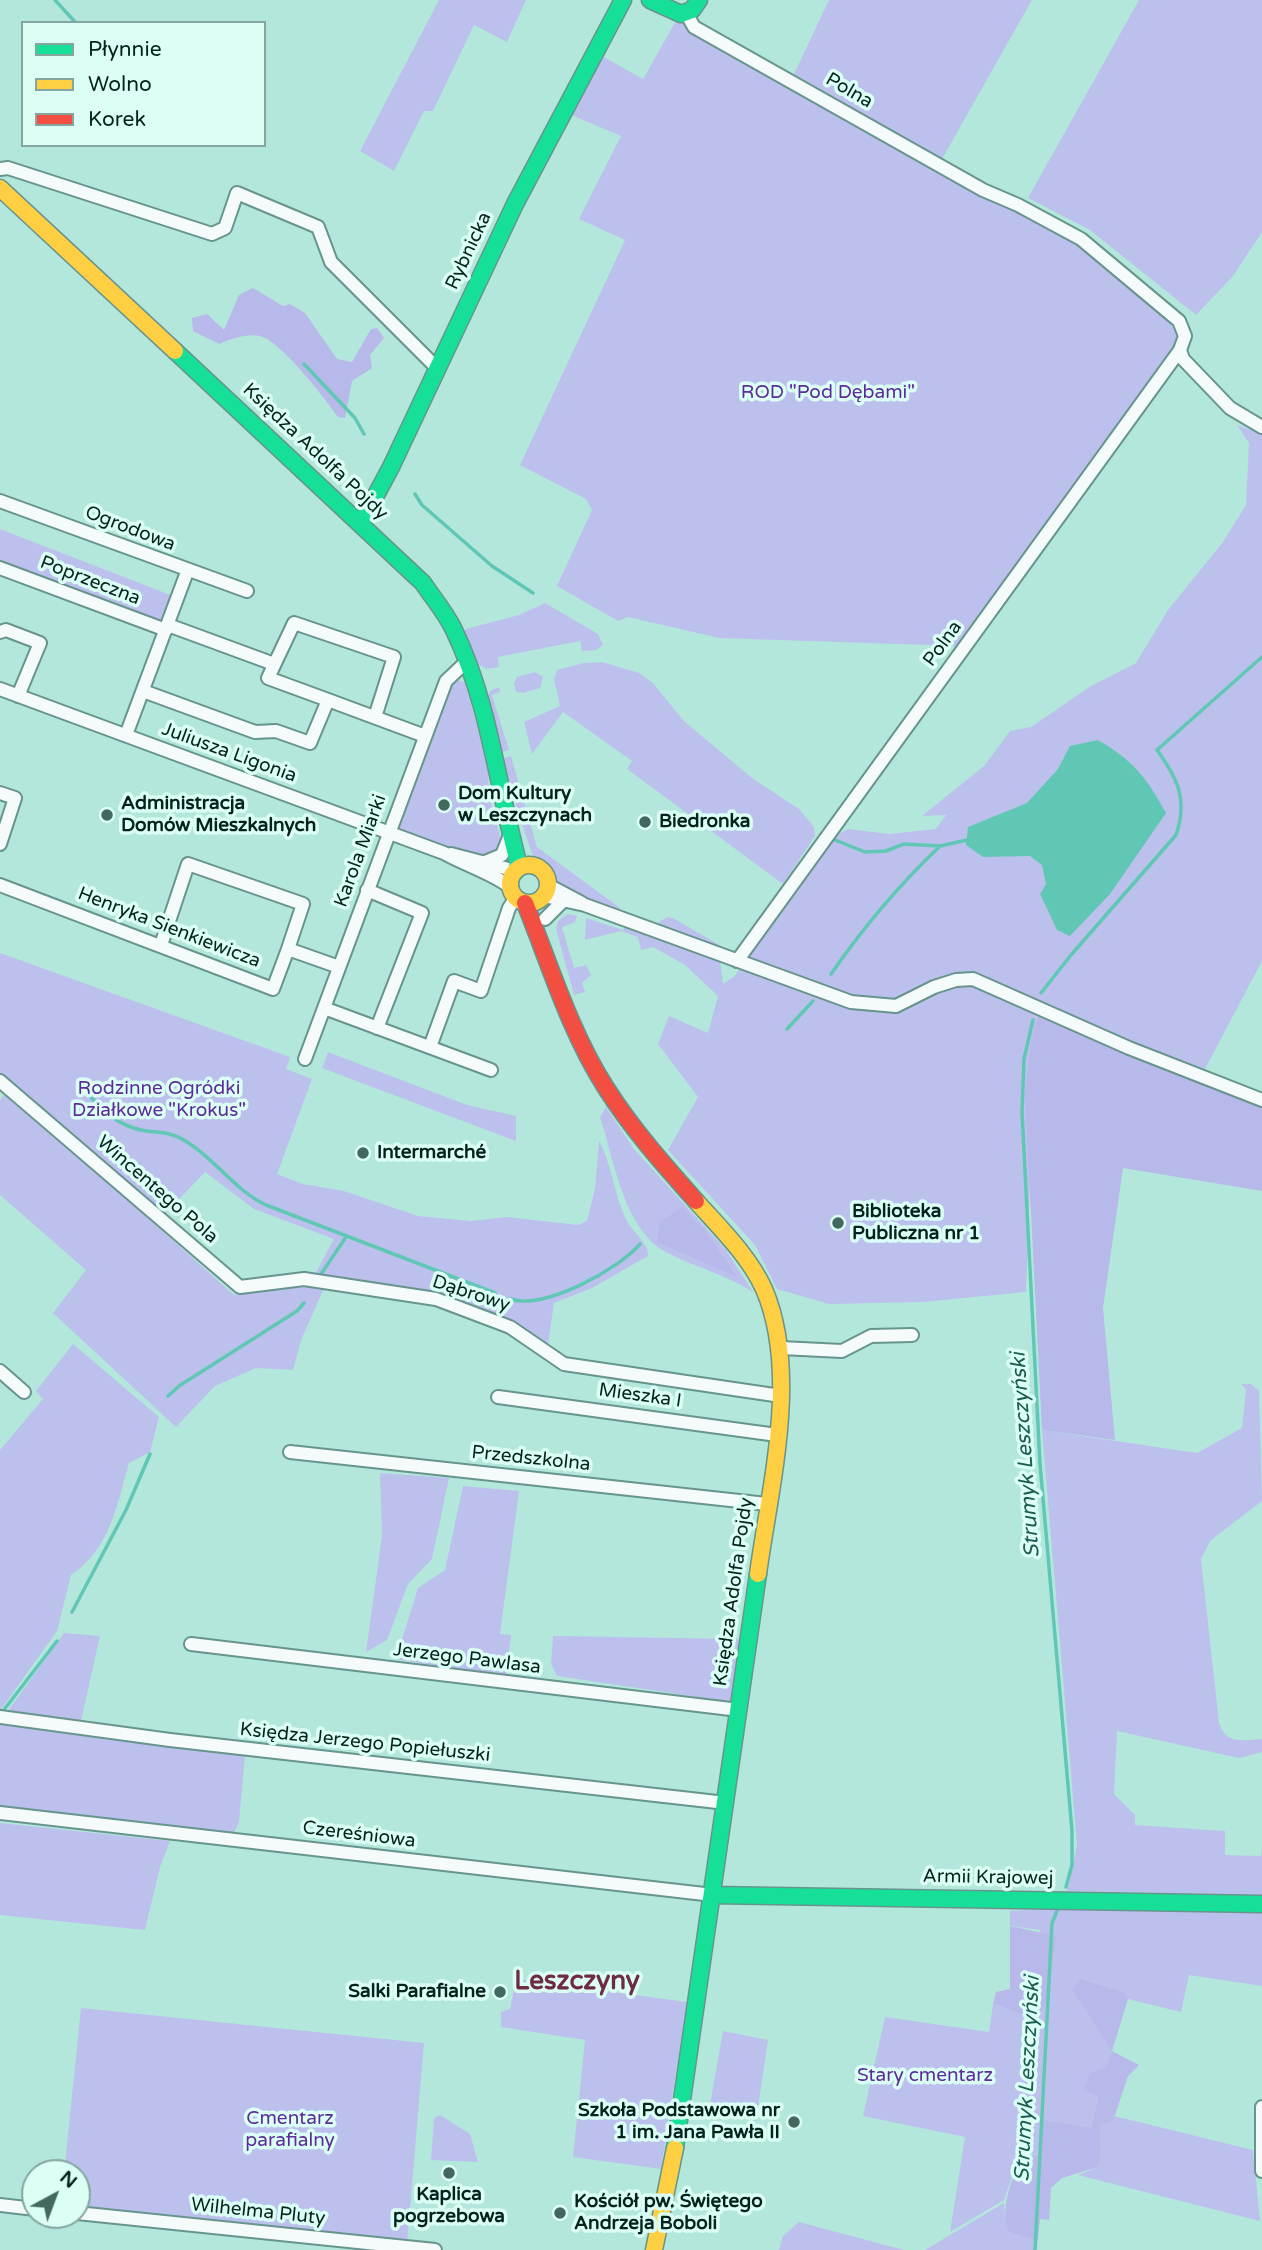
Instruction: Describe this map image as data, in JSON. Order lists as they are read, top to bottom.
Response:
{
  "streets": {
    "street": [
      "Polna",
      "Rybnicka",
      "Księdza Adolfa Pojdy",
      "Ogrodowa",
      "Poprzeczna",
      "Juliusza Ligonia",
      "Karola Miarki",
      "Henryka Sienkiewicza",
      "Wincentego Pola",
      "Dąbrowy",
      "Mieszka I",
      "Przedszkolna",
      "Jerzego Pawlasa",
      "Księdza Jerzego Popiełuszki",
      "Czereśniowa",
      "Armii Krajowej",
      "Wilhelma Pluty"
    ]
  },
  "crossings": [
    ["Rybnicka", "Księdza Adolfa Pojdy"],
    ["Księdza Adolfa Pojdy", "Juliusza Ligonia"],
    ["Księdza Adolfa Pojdy", "Karola Miarki"],
    ["Księdza Adolfa Pojdy", "Dąbrowy"],
    ["Księdza Adolfa Pojdy", "Mieszka I"],
    ["Księdza Adolfa Pojdy", "Przedszkolna"],
    ["Księdza Adolfa Pojdy", "Jerzego Pawlasa"],
    ["Księdza Adolfa Pojdy", "Księdza Jerzego Popiełuszki"],
    ["Księdza Adolfa Pojdy", "Czereśniowa"],
    ["Księdza Adolfa Pojdy", "Armii Krajowej"],
    ["Juliusza Ligonia", "Karola Miarki"],
    ["Karola Miarki", "Henryka Sienkiewicza"],
    ["Wincentego Pola", "Dąbrowy"],
    ["Czereśniowa", "Armii Krajowej"]
  ],
  "districts": ["Leszczyny"],
  "water": ["Strumyk Leszczyński"],
  "parks": [
    "ROD \"Pod Dębami\"",
    "Rodzinne Ogródki Działkowe \"Krokus\"",
    "Stary cmentarz",
    "Cmentarz parafialny"
  ],
  "places": [
    "Dom Kultury w Leszczynach",
    "Administracja Domów Mieszkalnych",
    "Biedronka",
    "Intermarché",
    "Biblioteka Publiczna nr 1",
    "Salki Parafialne",
    "Szkoła Podstawowa nr 1 im. Jana Pawła II",
    "Kaplica pogrzebowa",
    "Kościół pw. Świętego Andrzeja Boboli"
  ],
  "legend": ["Płynnie", "Wolno", "Korek"],
  "north": "top right"
}
